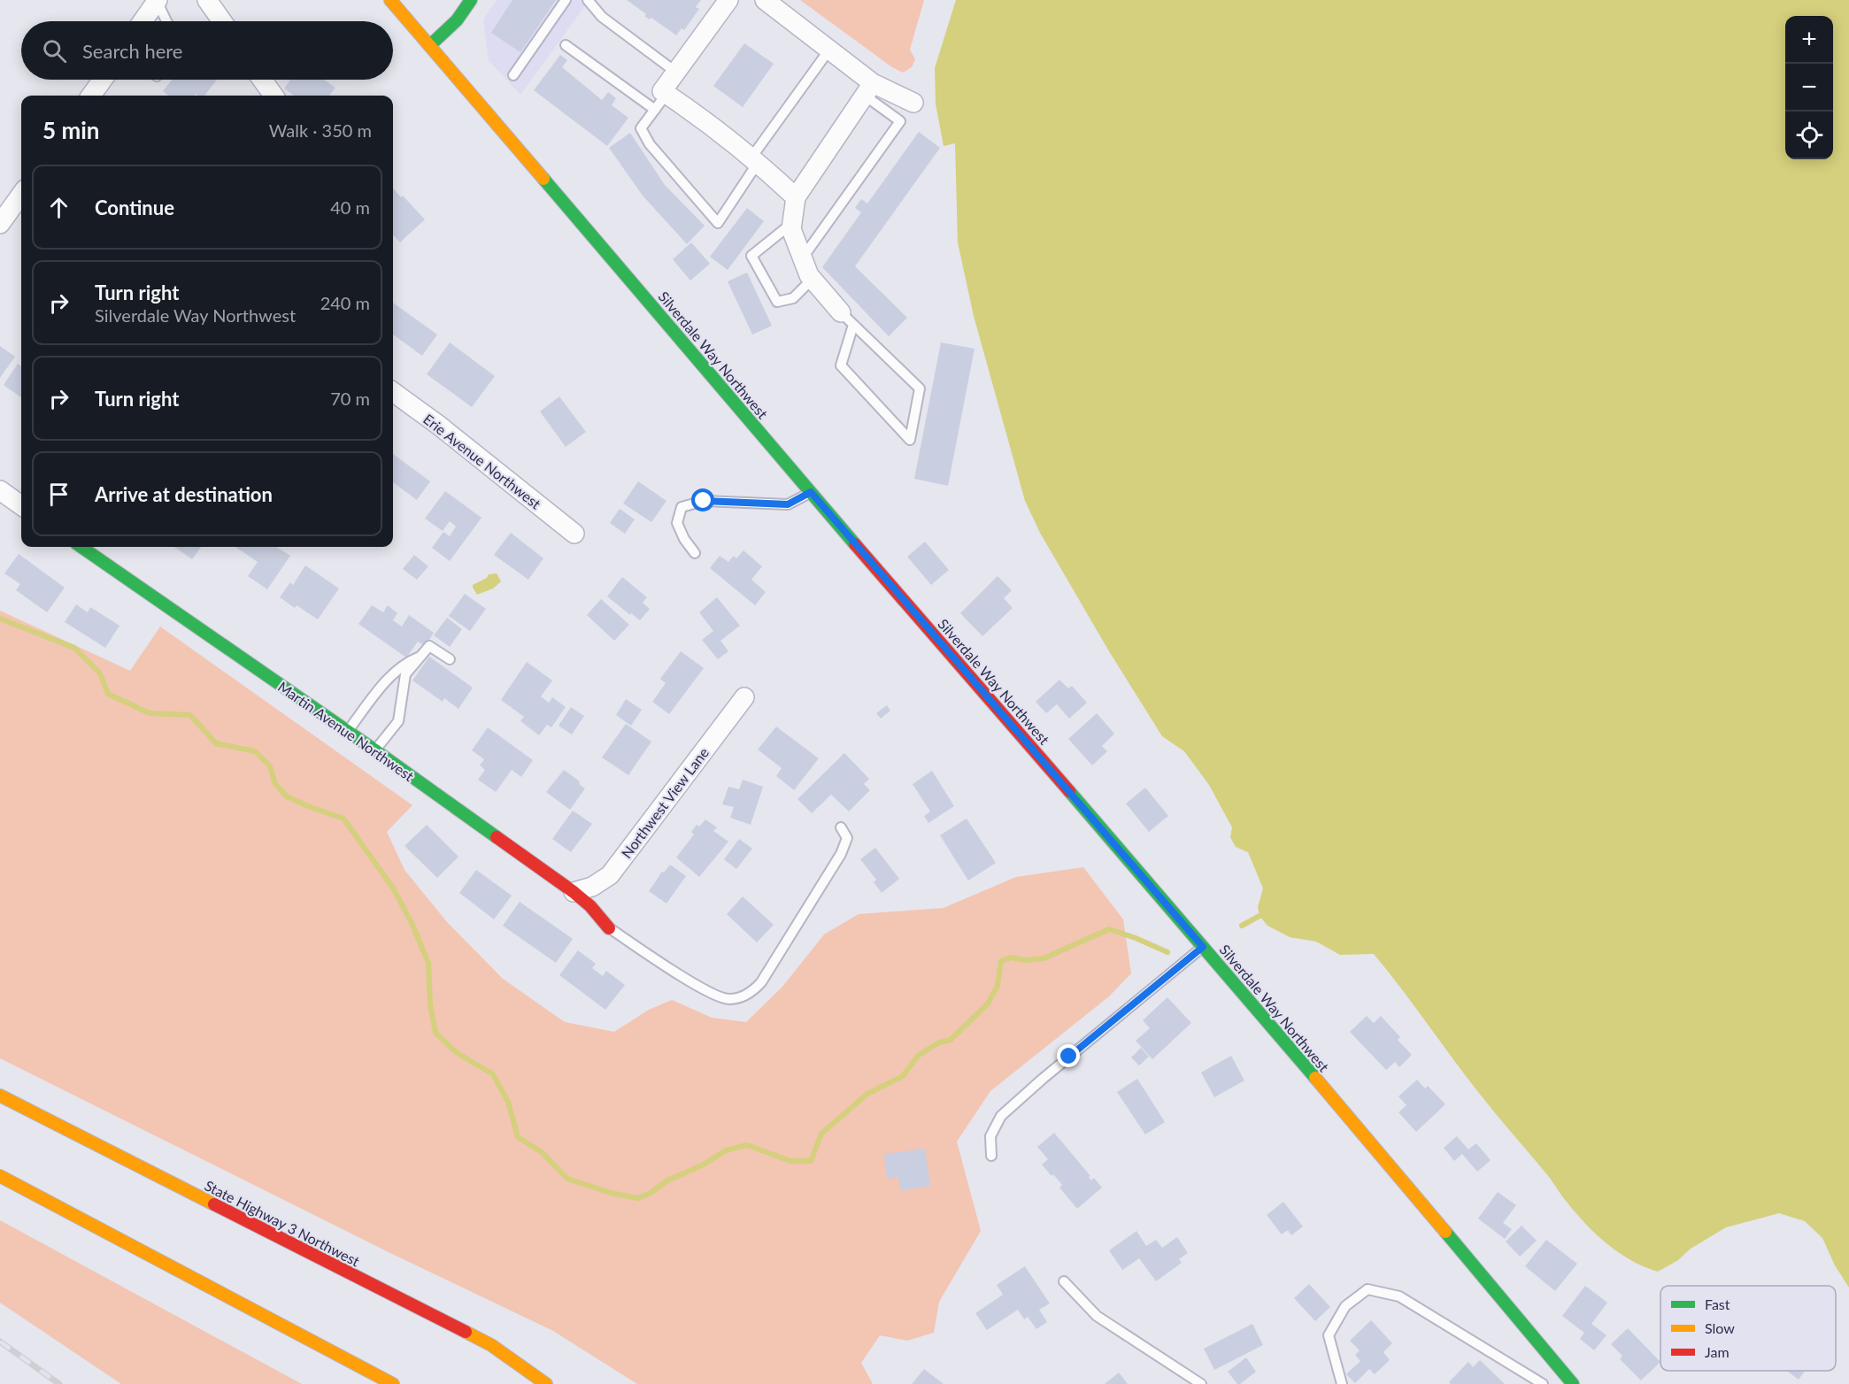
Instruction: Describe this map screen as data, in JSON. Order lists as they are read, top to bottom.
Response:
{
  "streets": {
    "main road": ["Silverdale Way Northwest", "Martin Avenue Northwest", "State Highway 3 Northwest"],
    "street": ["Erie Avenue Northwest", "Northwest View Lane"]
  },
  "crossings": [
    ["Martin Avenue Northwest", "Northwest View Lane"]
  ],
  "legend": ["Fast", "Slow", "Jam"],
  "page": {
    "map_buttons": ["+", "−"],
    "search": "Search here",
    "heading": ["5 min", "Walk · 350 m"],
    "list": [
      ["Continue", "40 m"],
      ["Turn right", "Silverdale Way Northwest", "240 m"],
      ["Turn right", "70 m"],
      "Arrive at destination"
    ]
  }
}
